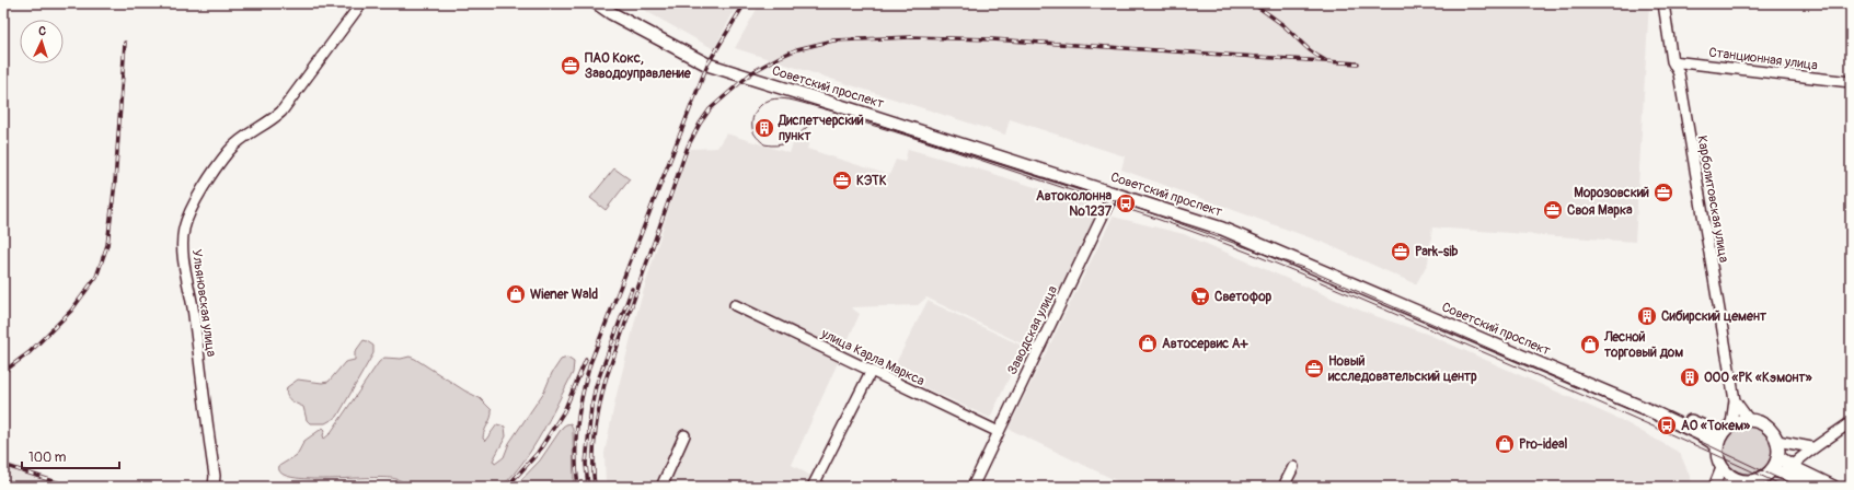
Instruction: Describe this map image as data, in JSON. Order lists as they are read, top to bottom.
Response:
{
  "streets": {
    "main road": ["Советский проспект"],
    "street": [
      "Станционная улица",
      "Карболитовская улица",
      "Ульяновская улица",
      "Заводская улица",
      "улица Карла Маркса"
    ]
  },
  "crossings": [
    ["Станционная улица", "Карболитовская улица"],
    ["Советский проспект", "Заводская улица"],
    ["Заводская улица", "улица Карла Маркса"]
  ],
  "places": {
    "office": [
      "ПАО Кокс, Заводоуправление",
      "КЭТК",
      "Морозовский",
      "Своя Марка",
      "Park-sib",
      "Новый исследовательский центр"
    ],
    "building": ["Диспетчерский пункт", "Сибирский цемент", "ООО «РК «Кэмонт»"],
    "bus stop": ["Автоколонна №1237", "АО «Токем»"],
    "shop": [
      "Wiener Wald",
      "Автосервис А+",
      "Лесной торговый дом",
      "Pro-ideal"
    ],
    "supermarket": ["Светофор"]
  },
  "scale_bar": "100 m",
  "north": "top"
}
